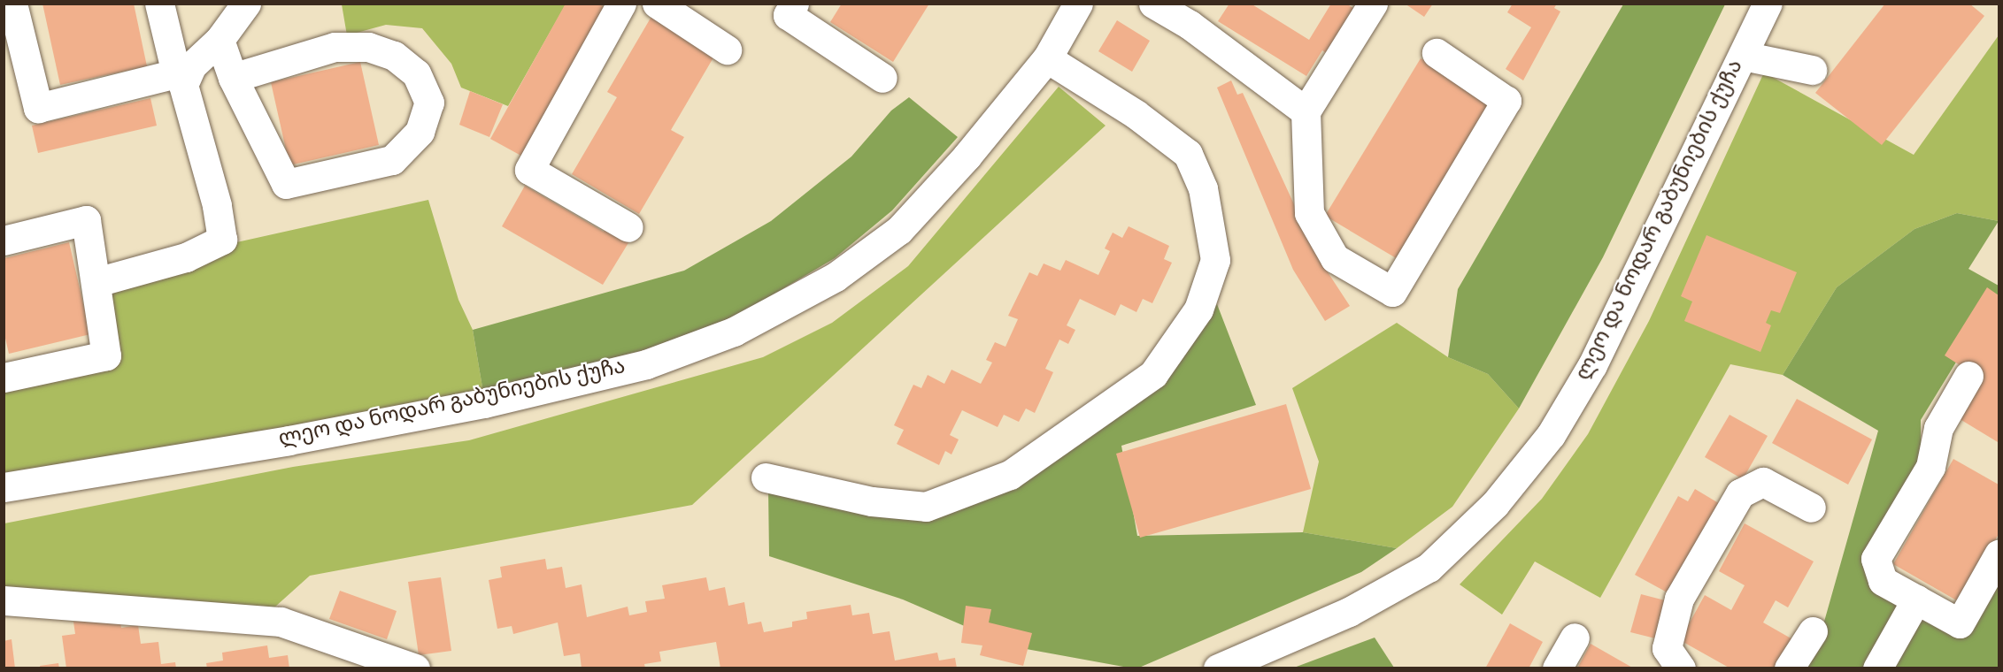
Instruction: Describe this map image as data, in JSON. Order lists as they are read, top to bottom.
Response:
{
  "streets": {
    "street": ["ლეო და ნოდარ გაბუნიების ქუჩა"]
  }
}
